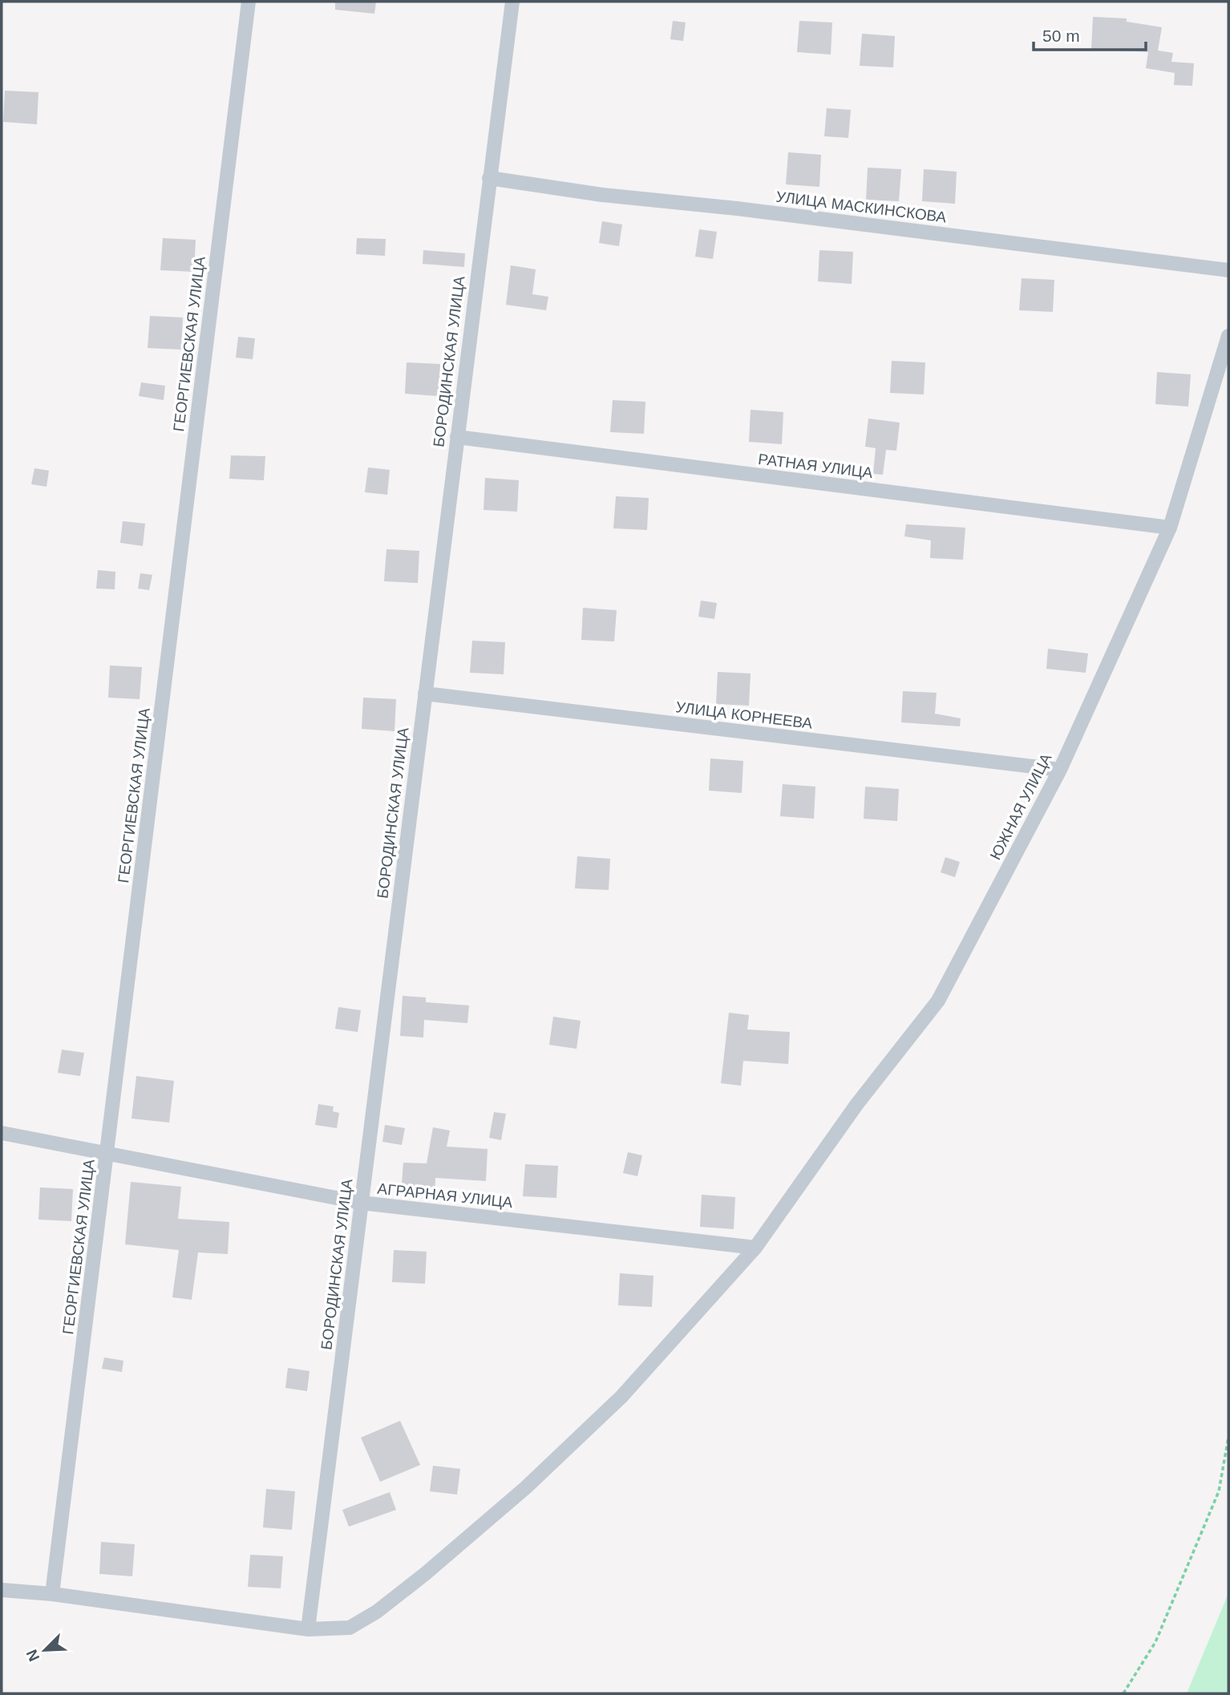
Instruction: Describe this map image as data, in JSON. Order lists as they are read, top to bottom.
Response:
{
  "streets": {
    "street": [
      "УЛИЦА МАСКИНСКОВА",
      "ГЕОРГИЕВСКАЯ УЛИЦА",
      "БОРОДИНСКАЯ УЛИЦА",
      "РАТНАЯ УЛИЦА",
      "УЛИЦА КОРНЕЕВА",
      "ЮЖНАЯ УЛИЦА",
      "АГРАРНАЯ УЛИЦА"
    ]
  },
  "crossings": [
    ["УЛИЦА МАСКИНСКОВА", "БОРОДИНСКАЯ УЛИЦА"],
    ["ГЕОРГИЕВСКАЯ УЛИЦА", "ЮЖНАЯ УЛИЦА"],
    ["ГЕОРГИЕВСКАЯ УЛИЦА", "АГРАРНАЯ УЛИЦА"],
    ["БОРОДИНСКАЯ УЛИЦА", "РАТНАЯ УЛИЦА"],
    ["БОРОДИНСКАЯ УЛИЦА", "УЛИЦА КОРНЕЕВА"],
    ["БОРОДИНСКАЯ УЛИЦА", "ЮЖНАЯ УЛИЦА"],
    ["БОРОДИНСКАЯ УЛИЦА", "АГРАРНАЯ УЛИЦА"],
    ["РАТНАЯ УЛИЦА", "ЮЖНАЯ УЛИЦА"],
    ["УЛИЦА КОРНЕЕВА", "ЮЖНАЯ УЛИЦА"],
    ["ЮЖНАЯ УЛИЦА", "АГРАРНАЯ УЛИЦА"]
  ],
  "scale_bar": "50 m",
  "north": "bottom left"
}
